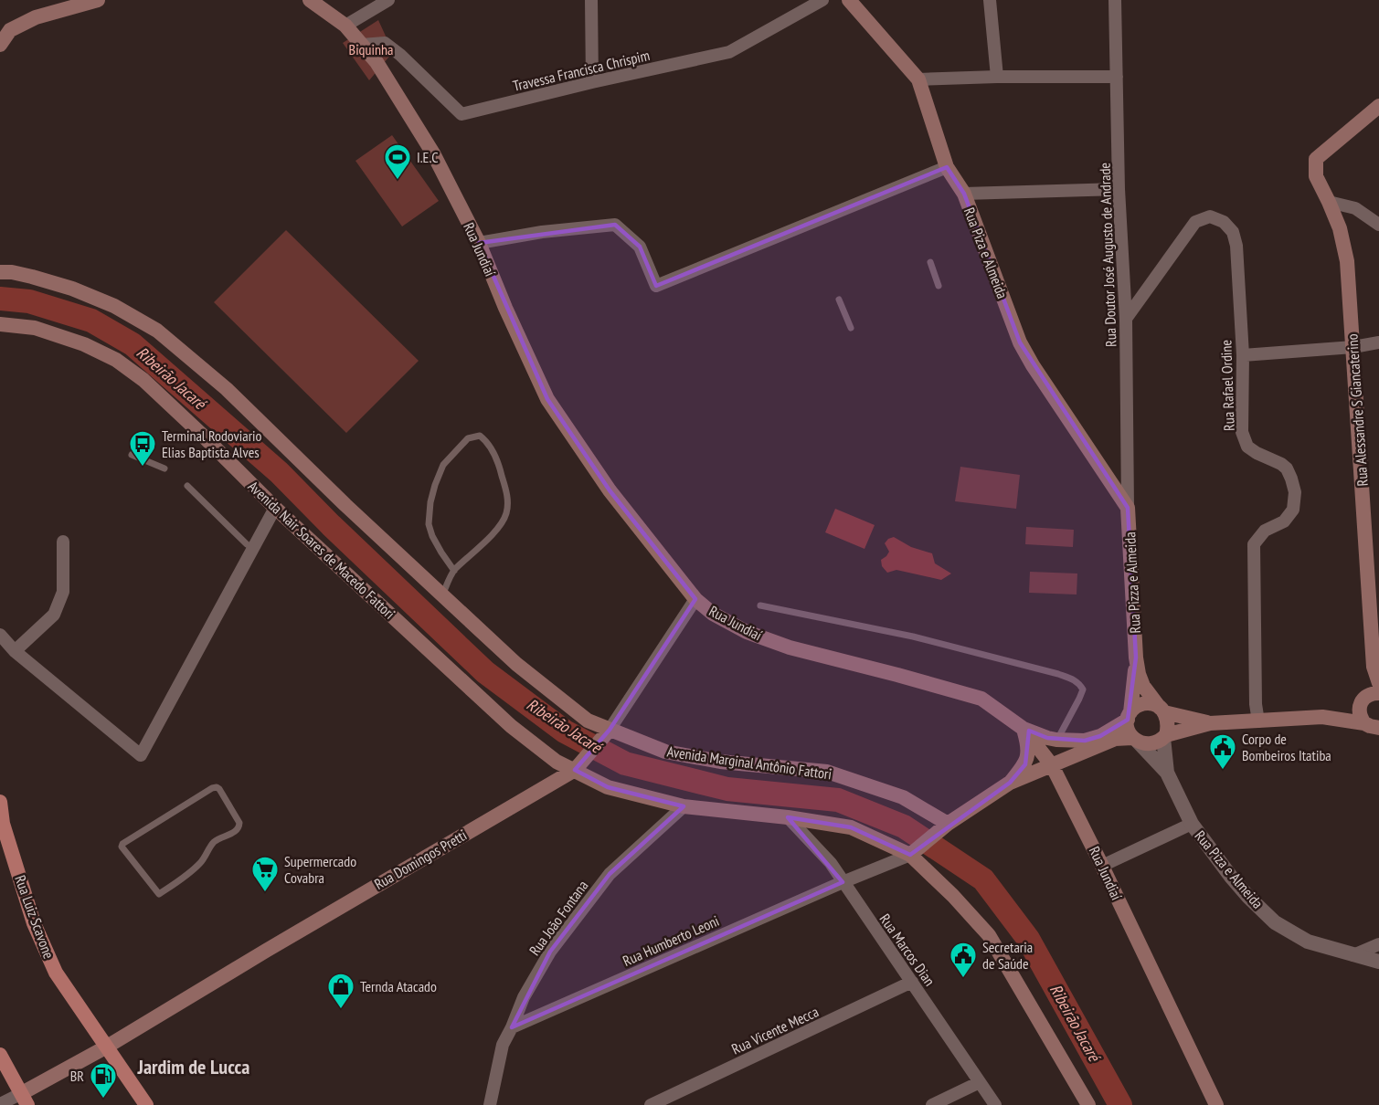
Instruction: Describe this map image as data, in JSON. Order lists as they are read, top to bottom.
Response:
{
  "streets": {
    "main road": [
      "Rua Jundiaí",
      "Rua Piza e Almeida",
      "Rua Alessandre S Giancaterino",
      "Avenida Nair Soares de Macedo Fattori",
      "Rua Pizza e Almeida",
      "Avenida Marginal Antônio Fattori",
      "Rua Domingos Pretti",
      "Rua Luiz Scavone"
    ],
    "street": [
      "Travessa Francisca Chrispim",
      "Rua Doutor José Augusto de Andrade",
      "Rua Rafael Ordine",
      "Rua João Fontana",
      "Rua Humberto Leoni",
      "Rua Marcos Dian",
      "Rua Vicente Mecca"
    ]
  },
  "crossings": [
    ["Travessa Francisca Chrispim", "Rua Jundiaí"],
    ["Rua Jundiaí", "Rua Domingos Pretti"],
    ["Rua Piza e Almeida", "Rua Doutor José Augusto de Andrade"],
    ["Rua Piza e Almeida", "Rua Pizza e Almeida"],
    ["Rua Doutor José Augusto de Andrade", "Rua Rafael Ordine"],
    ["Rua Doutor José Augusto de Andrade", "Rua Pizza e Almeida"],
    ["Avenida Nair Soares de Macedo Fattori", "Rua Domingos Pretti"],
    ["Avenida Nair Soares de Macedo Fattori", "Rua João Fontana"],
    ["Avenida Nair Soares de Macedo Fattori", "Rua Humberto Leoni"],
    ["Avenida Nair Soares de Macedo Fattori", "Rua Marcos Dian"],
    ["Avenida Marginal Antônio Fattori", "Rua Domingos Pretti"],
    ["Rua Domingos Pretti", "Rua Luiz Scavone"],
    ["Rua João Fontana", "Rua Humberto Leoni"],
    ["Rua Humberto Leoni", "Rua Marcos Dian"],
    ["Rua Marcos Dian", "Rua Vicente Mecca"]
  ],
  "districts": ["Jardim de Lucca"],
  "water": ["Ribeirão Jacaré"],
  "parks": ["Biquinha"],
  "places": {
    "sports": ["I.E.C"],
    "bus stop": ["Terminal Rodoviario Elias Baptista Alves"],
    "public building": ["Corpo de Bombeiros Itatiba", "Secretaria de Saúde"],
    "supermarket": ["Supermercado Covabra"],
    "shop": ["Ternda Atacado"],
    "fuel station": ["BR"]
  }
}
